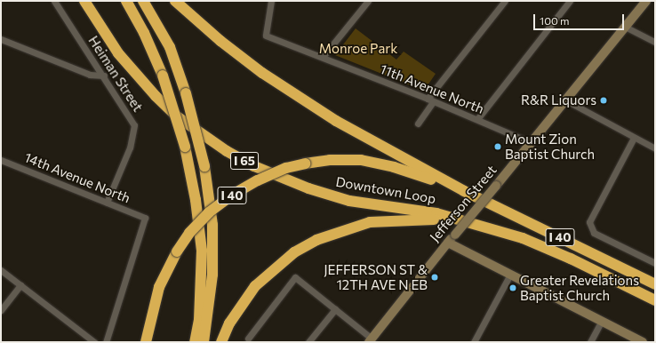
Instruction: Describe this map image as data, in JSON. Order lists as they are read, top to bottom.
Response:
{
  "streets": {
    "highway": ["I 65", "Downtown Loop", "I 40"],
    "main road": ["Jefferson Street"],
    "street": ["Heiman Street", "11th Avenue North", "14th Avenue North"]
  },
  "crossings": [
    ["Heiman Street", "14th Avenue North"],
    ["11th Avenue North", "Jefferson Street"],
    ["Downtown Loop", "I 40"]
  ],
  "parks": ["Monroe Park"],
  "places": [
    "R&R Liquors",
    "Mount Zion Baptist Church",
    "JEFFERSON ST & 12TH AVE N EB",
    "Greater Revelations Baptist Church"
  ],
  "scale_bar": "100 m"
}
